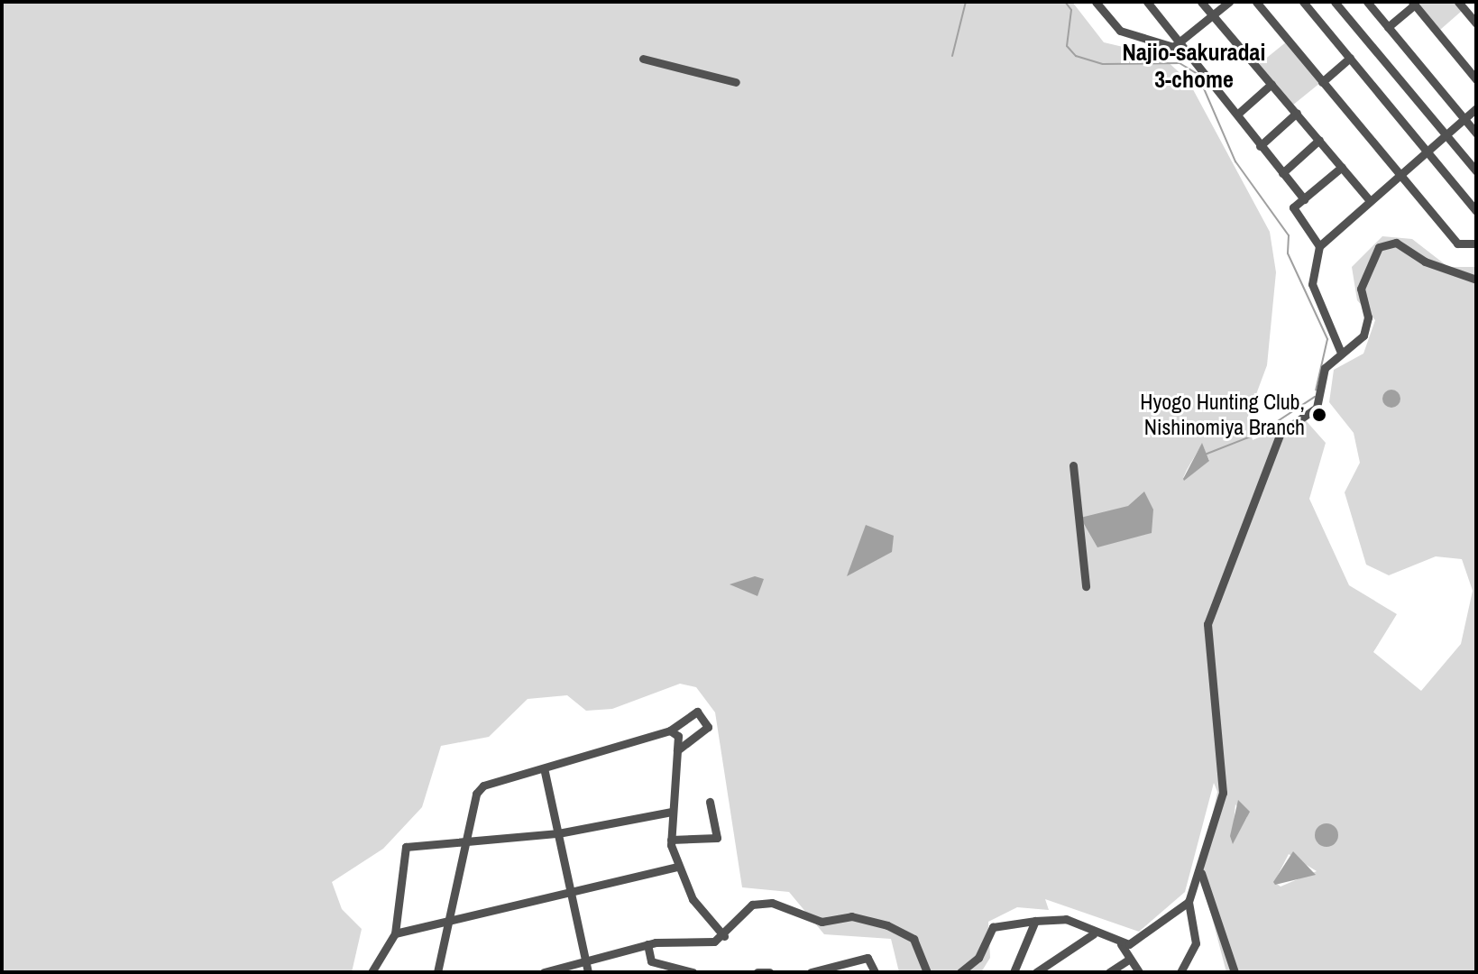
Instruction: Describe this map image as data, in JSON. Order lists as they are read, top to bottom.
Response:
{
  "districts": ["Najio-sakuradai 3-chome"],
  "places": ["Hyogo Hunting Club, Nishinomiya Branch"]
}
